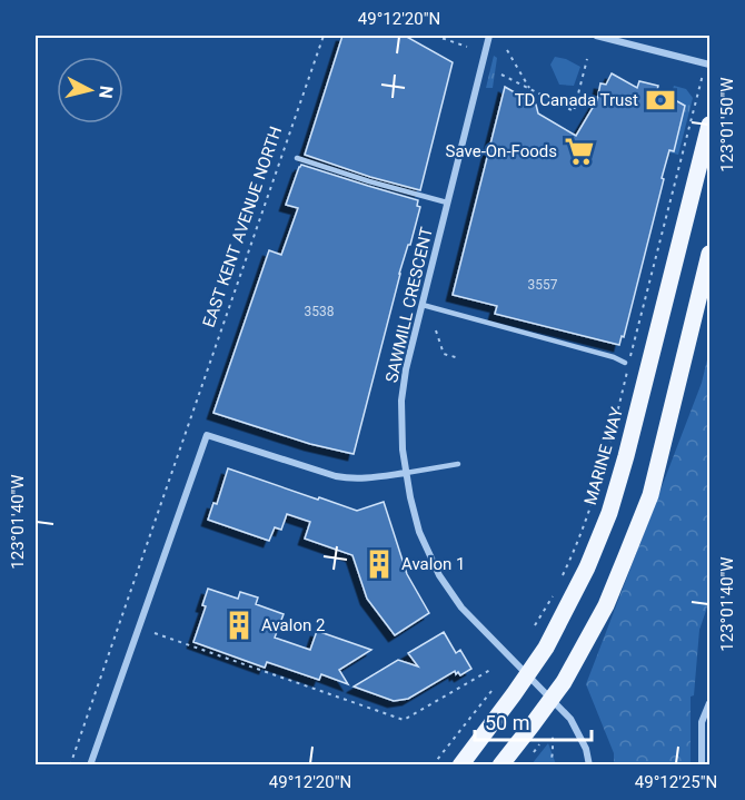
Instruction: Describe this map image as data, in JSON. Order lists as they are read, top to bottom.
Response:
{
  "streets": {
    "main road": ["MARINE WAY"],
    "street": ["SAWMILL CRESCENT"],
    "path": ["EAST KENT AVENUE NORTH"]
  },
  "crossings": [
    ["SAWMILL CRESCENT", "MARINE WAY"]
  ],
  "places": {
    "bank": ["TD Canada Trust"],
    "supermarket": ["Save-On-Foods"],
    "building": ["Avalon 1", "Avalon 2"]
  },
  "house_numbers": ["3557", "3538"],
  "scale_bar": "50 m",
  "north": "right",
  "coordinates": [
    "49°12'20\"N",
    "123°01'50\"W",
    "123°01'40\"W",
    "49°12'25\"N"
  ]
}
